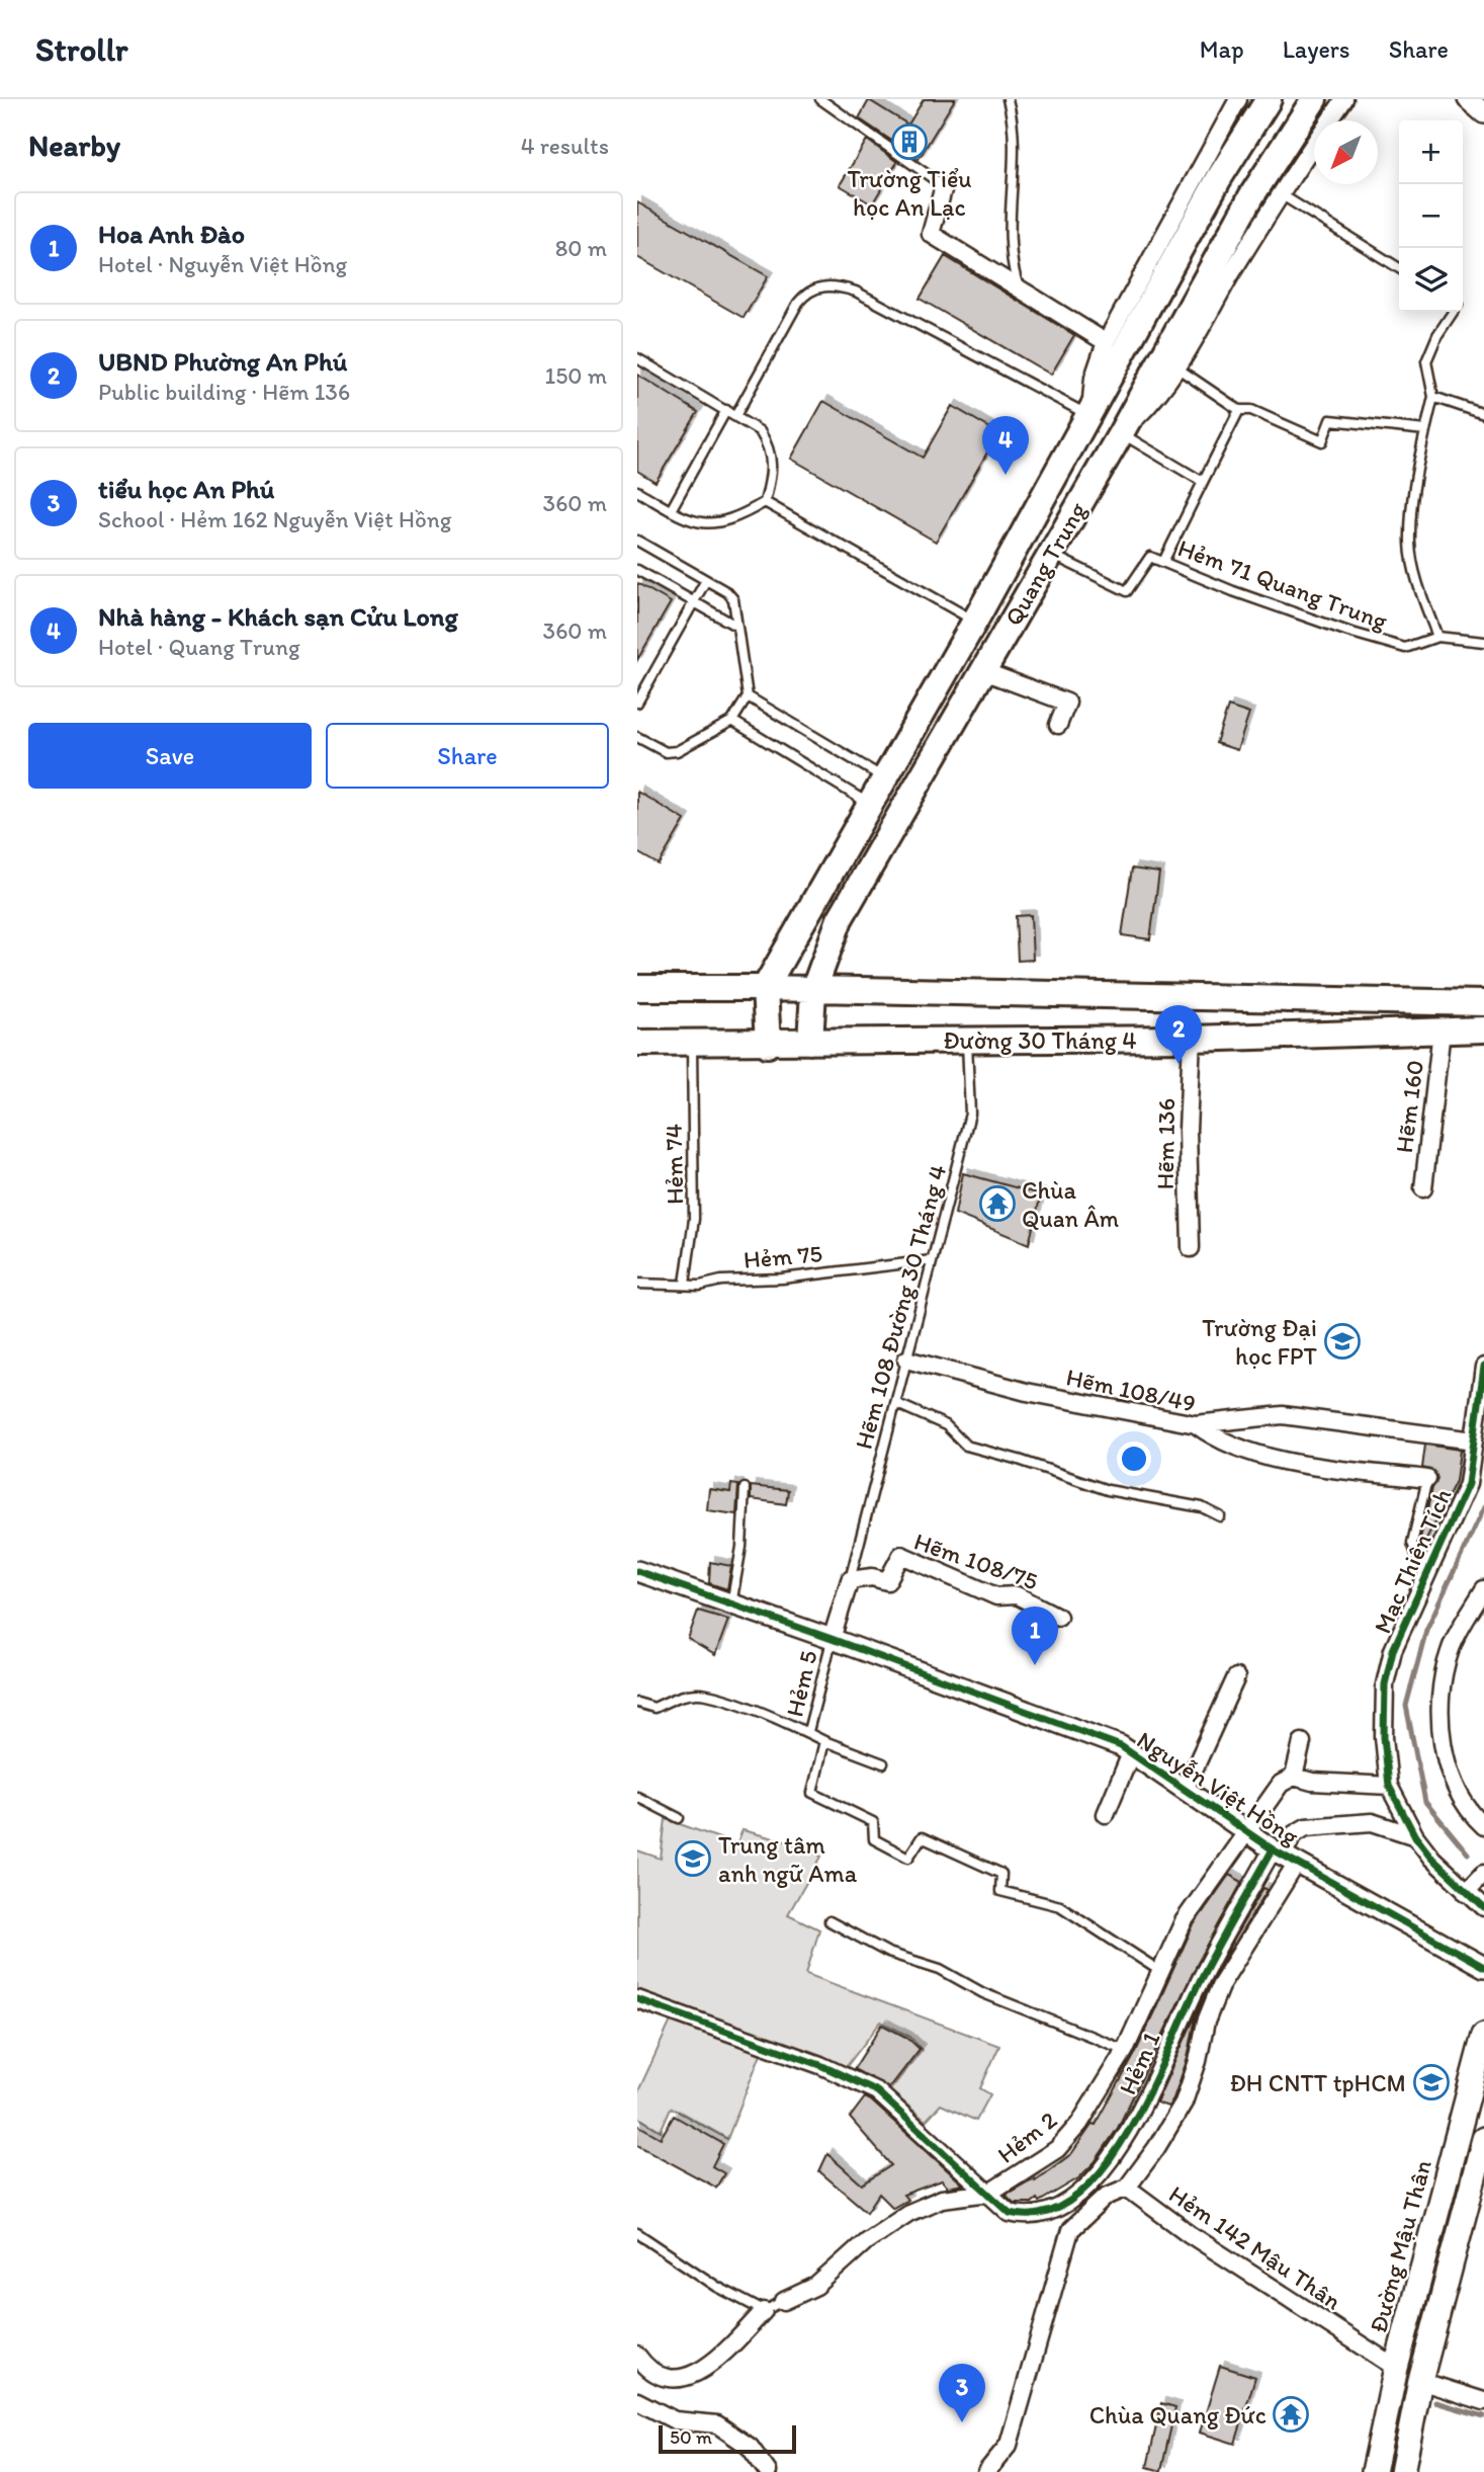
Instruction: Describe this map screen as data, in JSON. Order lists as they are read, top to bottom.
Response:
{
  "streets": {
    "main road": ["Quang Trung", "Đường 30 Tháng 4", "Đường Mậu Thân"],
    "street": [
      "Hẽm 160",
      "Hẽm 136",
      "Hẽm 108/49",
      "Hẽm 108/75",
      "Mạc Thiên Tích",
      "Nguyễn Việt Hồng",
      "Hẻm 1",
      "Hẻm 2",
      "Hẻm 142 Mậu Thân"
    ],
    "lane": [
      "Hẻm 71 Quang Trung",
      "Hẻm 74",
      "Hẻm 75",
      "Hẽm 108 Đường 30 Tháng 4",
      "Hẻm 5"
    ]
  },
  "crossings": [
    ["Quang Trung", "Hẻm 71 Quang Trung"],
    ["Quang Trung", "Đường 30 Tháng 4"],
    ["Đường 30 Tháng 4", "Hẽm 160"],
    ["Đường 30 Tháng 4", "Hẽm 136"],
    ["Đường 30 Tháng 4", "Hẻm 74"],
    ["Đường 30 Tháng 4", "Hẽm 108 Đường 30 Tháng 4"],
    ["Hẻm 74", "Hẻm 75"],
    ["Hẻm 75", "Hẽm 108 Đường 30 Tháng 4"],
    ["Hẽm 108 Đường 30 Tháng 4", "Hẽm 108/49"],
    ["Hẽm 108 Đường 30 Tháng 4", "Hẽm 108/75"],
    ["Hẻm 5", "Nguyễn Việt Hồng"],
    ["Hẻm 5", "Hẻm 2"],
    ["Nguyễn Việt Hồng", "Hẻm 1"],
    ["Nguyễn Việt Hồng", "Hẻm 2"],
    ["Hẻm 1", "Hẻm 2"],
    ["Đường Mậu Thân", "Hẻm 142 Mậu Thân"]
  ],
  "places": {
    "building": ["Trường Tiểu học An Lạc"],
    "temple": ["Chùa Quan Âm", "Chùa Quang Đức"],
    "school or university": ["Trường Đại học FPT", "Trung tâm anh ngữ Ama", "ĐH CNTT tpHCM"]
  },
  "scale_bar": "50 m",
  "north": "bottom left",
  "page": {
    "header": "Strollr",
    "nav": ["Map", "Layers", "Share"],
    "heading": ["Nearby", "4 results"],
    "map_buttons": ["+", "−"],
    "list": [
      {
        "mark": "1",
        "name": "Hoa Anh Đào",
        "note": "Hotel · Nguyễn Việt Hồng",
        "value": "80 m"
      },
      {
        "mark": "2",
        "name": "UBND Phường An Phú",
        "note": "Public building · Hẽm 136",
        "value": "150 m"
      },
      {
        "mark": "3",
        "name": "tiểu học An Phú",
        "note": "School · Hẻm 162 Nguyễn Việt Hồng",
        "value": "360 m"
      },
      {
        "mark": "4",
        "name": "Nhà hàng - Khách sạn Cửu Long",
        "note": "Hotel · Quang Trung",
        "value": "360 m"
      }
    ],
    "pins": [
      "4",
      "2",
      "1",
      "3"
    ],
    "buttons": ["Save", "Share"],
    "scale": "50 m"
  }
}
